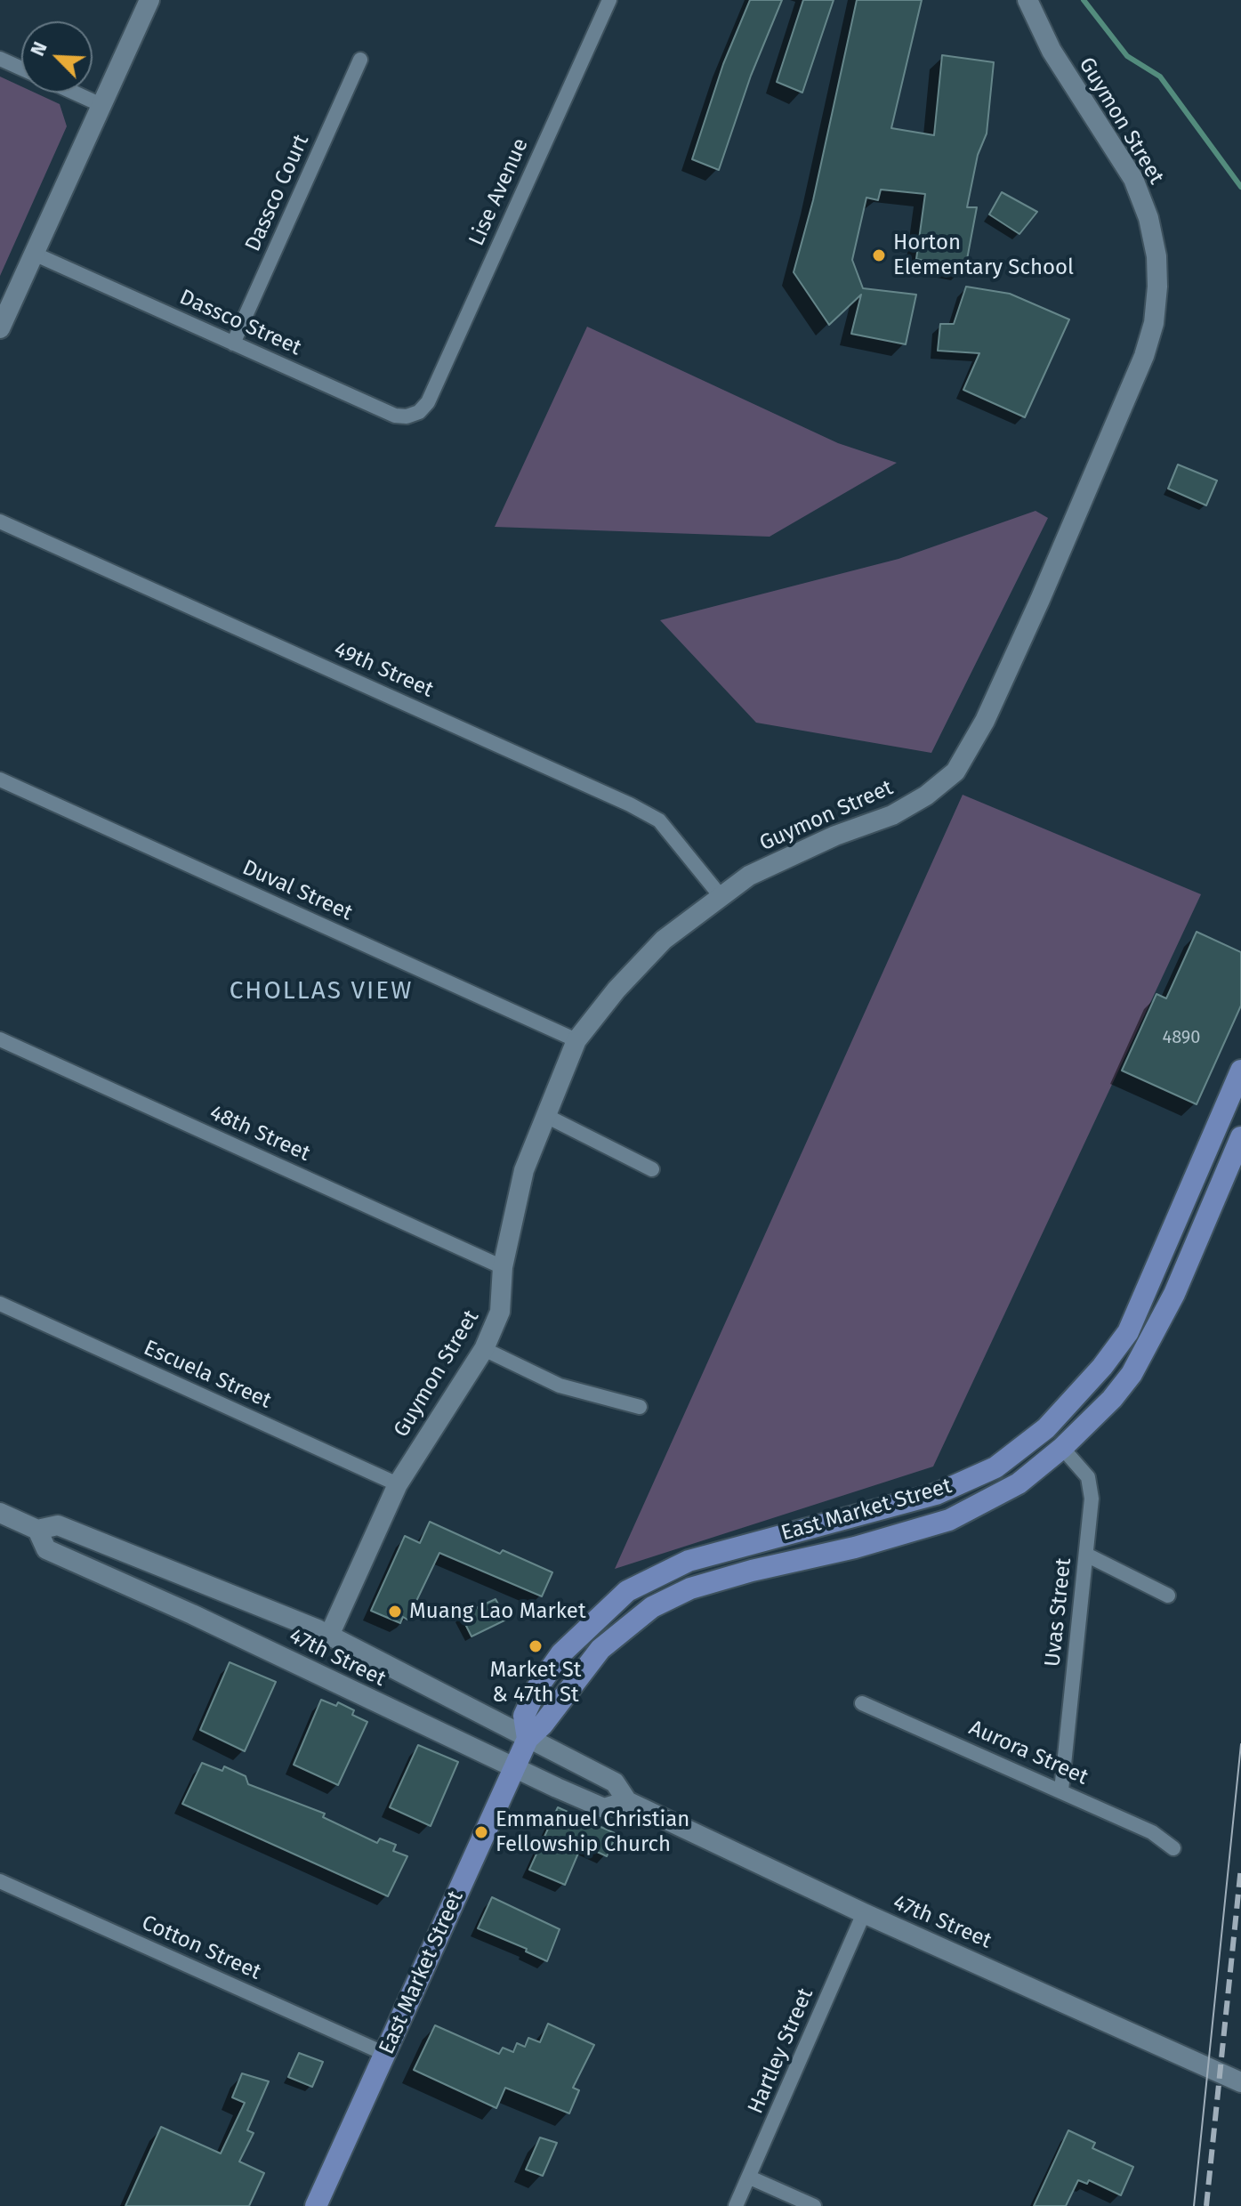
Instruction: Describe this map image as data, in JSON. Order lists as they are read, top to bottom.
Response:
{
  "streets": {
    "main road": ["East Market Street"],
    "street": [
      "Guymon Street",
      "Lise Avenue",
      "Dassco Court",
      "Dassco Street",
      "49th Street",
      "Duval Street",
      "48th Street",
      "Escuela Street",
      "Uvas Street",
      "47th Street",
      "Aurora Street",
      "Cotton Street",
      "Hartley Street"
    ]
  },
  "crossings": [
    ["Guymon Street", "49th Street"],
    ["Guymon Street", "Duval Street"],
    ["Guymon Street", "48th Street"],
    ["Guymon Street", "Escuela Street"],
    ["Guymon Street", "47th Street"],
    ["Lise Avenue", "Dassco Street"],
    ["Dassco Court", "Dassco Street"],
    ["East Market Street", "Uvas Street"],
    ["East Market Street", "47th Street"],
    ["East Market Street", "Cotton Street"],
    ["Uvas Street", "Aurora Street"],
    ["47th Street", "Hartley Street"]
  ],
  "districts": ["CHOLLAS VIEW"],
  "places": [
    "Horton Elementary School",
    "Muang Lao Market",
    "Market St & 47th St",
    "Emmanuel Christian Fellowship Church"
  ],
  "house_numbers": ["4890"],
  "north": "top left"
}
